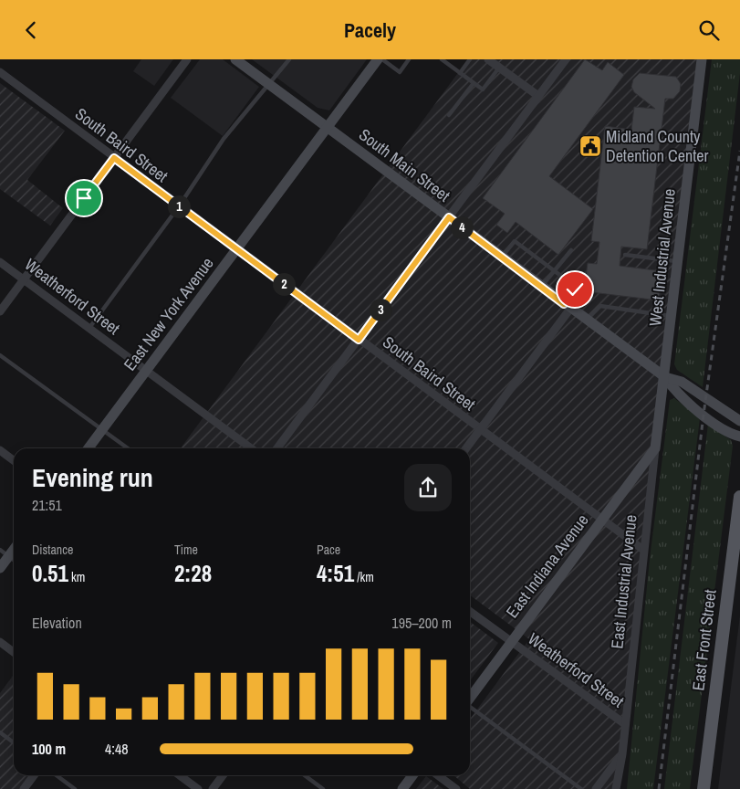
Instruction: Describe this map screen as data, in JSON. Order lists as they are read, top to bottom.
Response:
{
  "streets": {
    "main road": ["East Front Street"],
    "street": [
      "South Baird Street",
      "South Main Street",
      "West Industrial Avenue",
      "Weatherford Street",
      "East New York Avenue",
      "East Indiana Avenue",
      "East Industrial Avenue"
    ]
  },
  "crossings": [
    ["South Baird Street", "East New York Avenue"],
    ["South Baird Street", "East Indiana Avenue"],
    ["South Baird Street", "East Industrial Avenue"],
    ["South Main Street", "West Industrial Avenue"],
    ["South Main Street", "East New York Avenue"],
    ["South Main Street", "East Industrial Avenue"],
    ["West Industrial Avenue", "East Industrial Avenue"],
    ["Weatherford Street", "East New York Avenue"],
    ["Weatherford Street", "East Indiana Avenue"],
    ["Weatherford Street", "East Industrial Avenue"],
    ["East Indiana Avenue", "East Industrial Avenue"]
  ],
  "places": {
    "public building": ["Midland County Detention Center"]
  },
  "page": {
    "header": "Pacely",
    "pins": [
      "1",
      "4",
      "2",
      "3"
    ],
    "heading": ["Evening run", "21:51"],
    "stats": [
      ["Distance", "0.51 km"],
      ["Time", "2:28"],
      ["Pace", "4:51 /km"]
    ],
    "chart": ["Elevation", "195–200 m"],
    "list": [
      {
        "name": "100 m",
        "note": "4:48"
      }
    ]
  }
}
